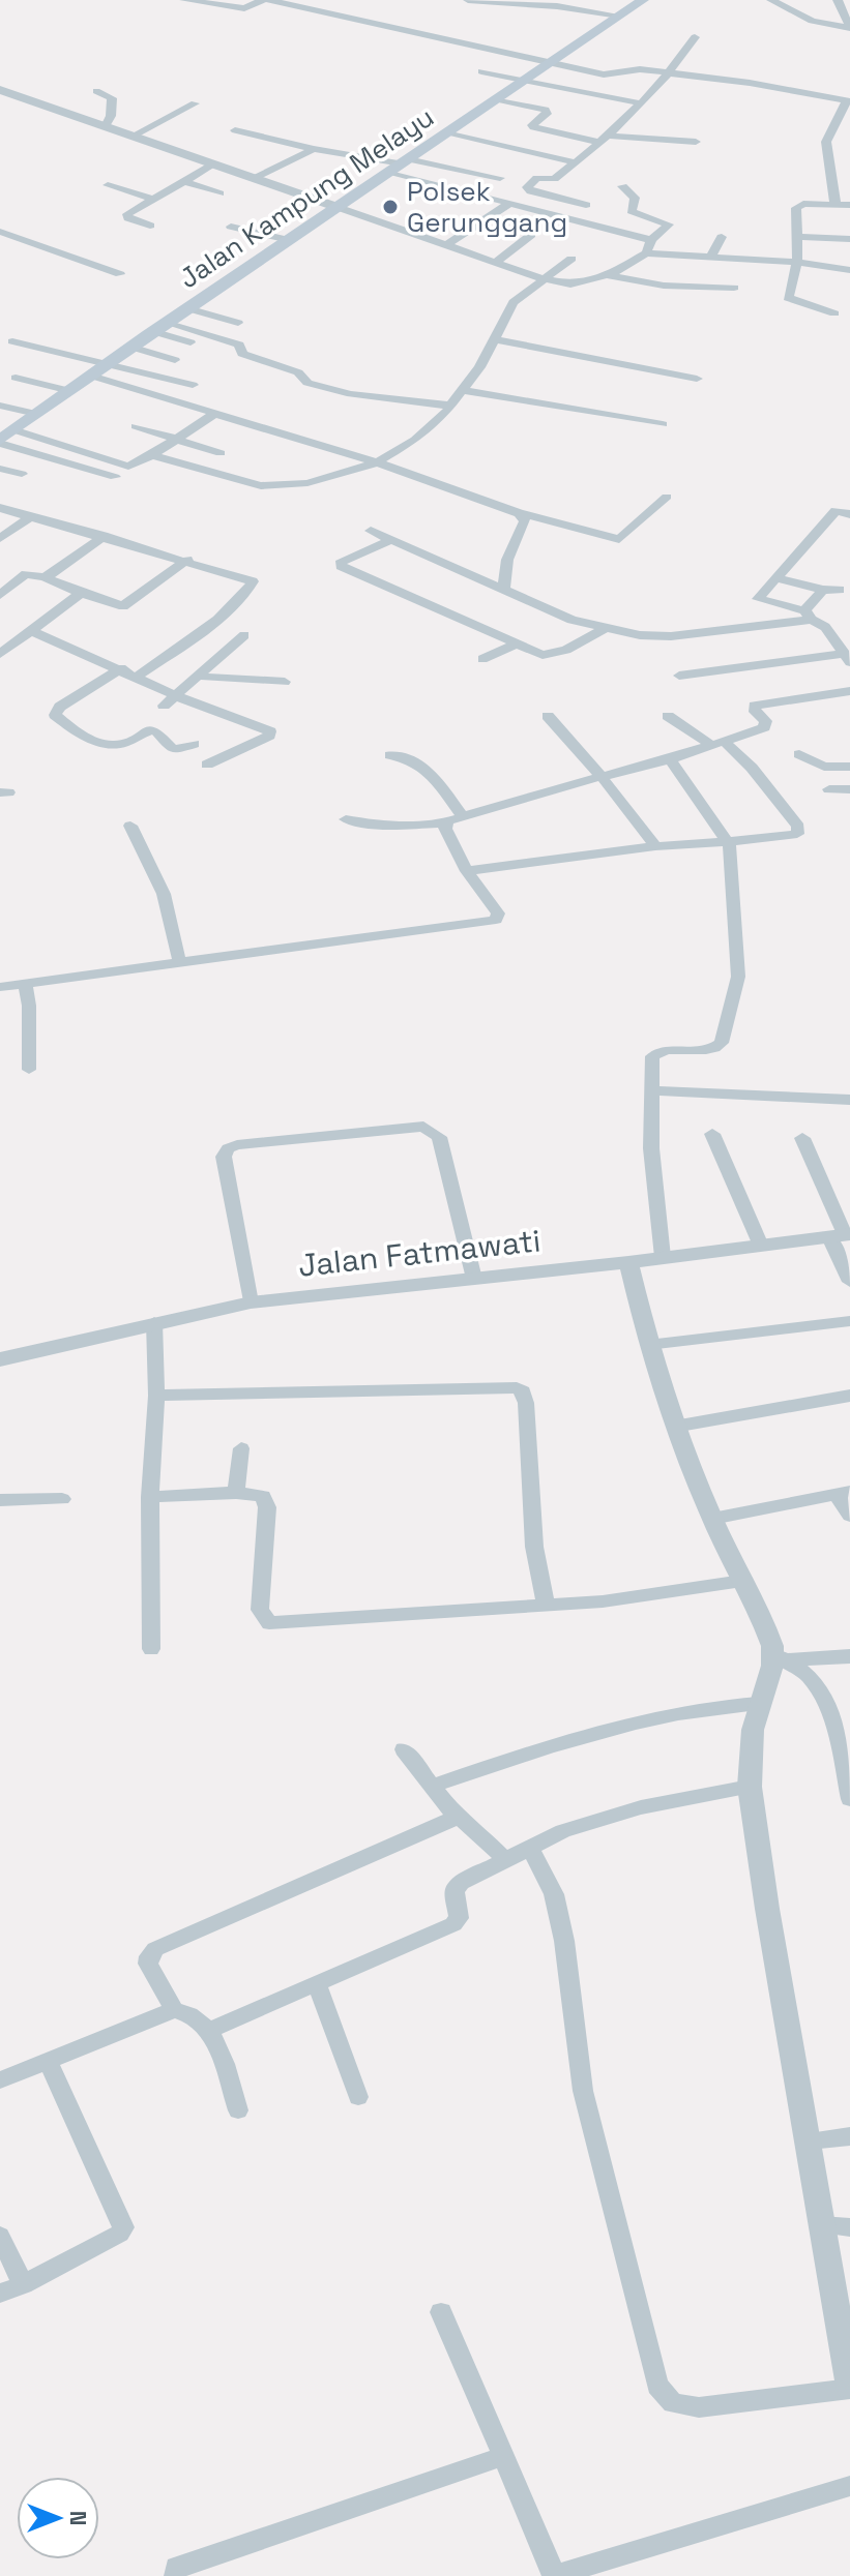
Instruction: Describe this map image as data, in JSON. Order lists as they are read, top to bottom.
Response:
{
  "streets": {
    "main road": ["Jalan Kampung Melayu"],
    "street": ["Jalan Fatmawati"]
  },
  "places": ["Polsek Gerunggang"],
  "north": "right"
}
